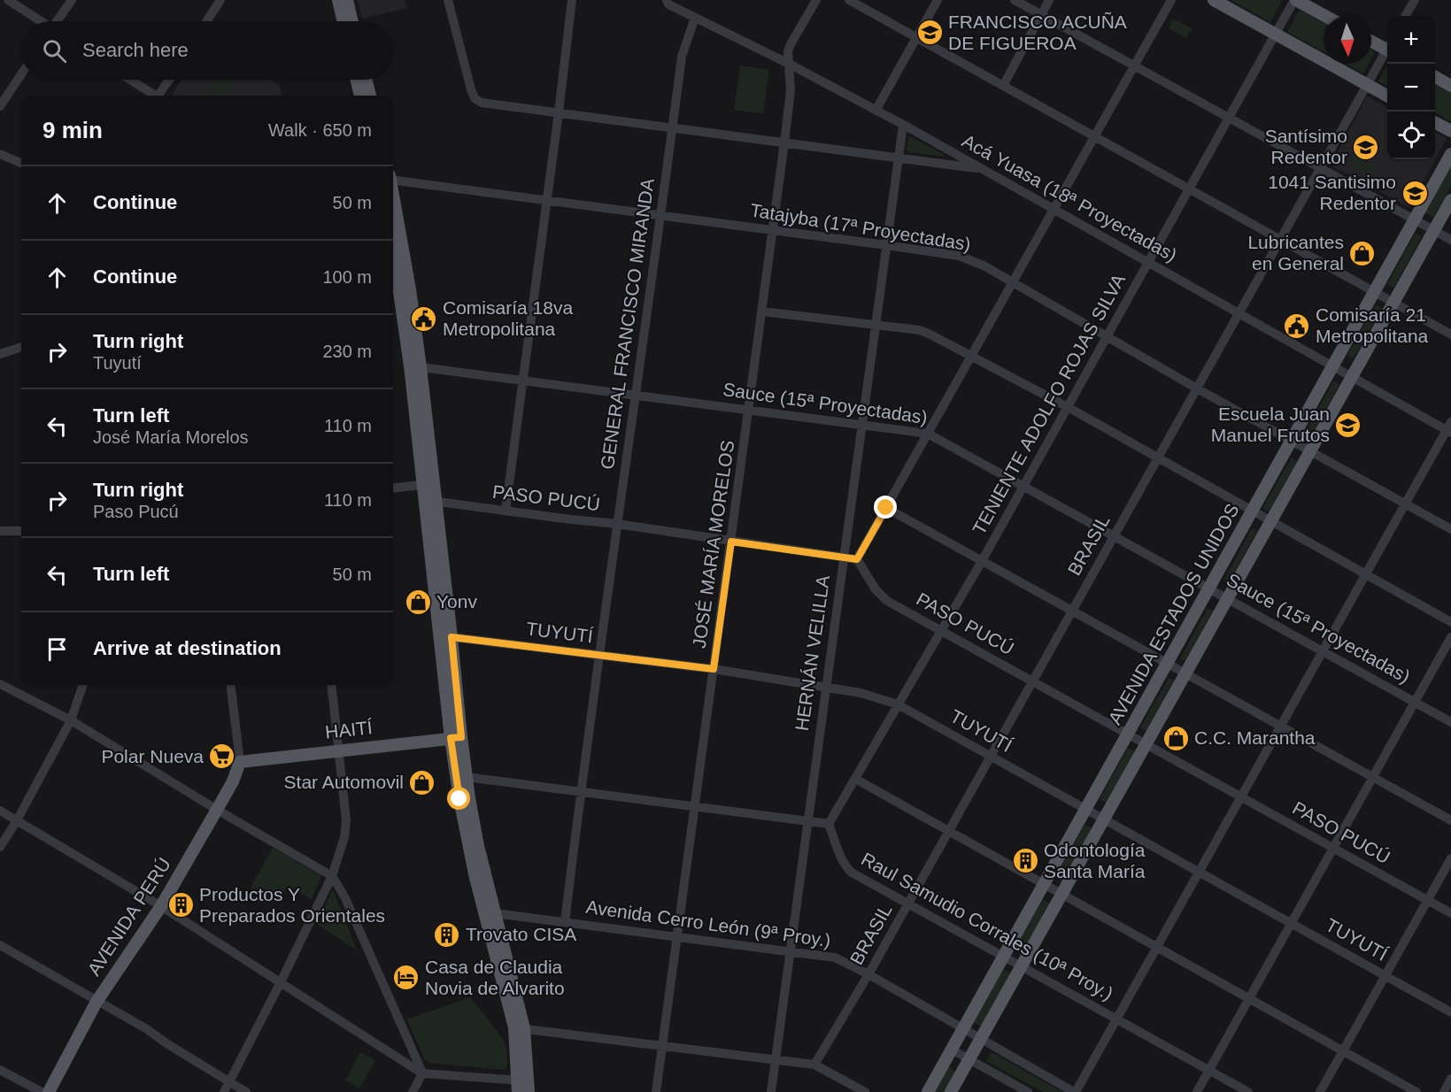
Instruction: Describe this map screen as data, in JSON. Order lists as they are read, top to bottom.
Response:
{
  "streets": {
    "main road": ["AVENIDA ESTADOS UNIDOS", "HAITÍ", "AVENIDA PERÚ"],
    "street": [
      "Acá Yuasa (18ª Proyectadas)",
      "Tatajyba (17ª Proyectadas)",
      "GENERAL FRANCISCO MIRANDA",
      "Sauce (15ª Proyectadas)",
      "TENIENTE ADOLFO ROJAS SILVA",
      "PASO PUCÚ",
      "JOSÉ MARÍA MORELOS",
      "BRASIL",
      "TUYUTÍ",
      "HERNÁN VELILLA",
      "Avenida Cerro León (9ª Proy.)",
      "Raul Samudio Corrales (10ª Proy.)"
    ]
  },
  "crossings": [
    ["Acá Yuasa (18ª Proyectadas)", "GENERAL FRANCISCO MIRANDA"],
    ["Acá Yuasa (18ª Proyectadas)", "TENIENTE ADOLFO ROJAS SILVA"],
    ["Acá Yuasa (18ª Proyectadas)", "JOSÉ MARÍA MORELOS"],
    ["Acá Yuasa (18ª Proyectadas)", "BRASIL"],
    ["Acá Yuasa (18ª Proyectadas)", "AVENIDA ESTADOS UNIDOS"],
    ["Acá Yuasa (18ª Proyectadas)", "HERNÁN VELILLA"],
    ["Tatajyba (17ª Proyectadas)", "GENERAL FRANCISCO MIRANDA"],
    ["Tatajyba (17ª Proyectadas)", "TENIENTE ADOLFO ROJAS SILVA"],
    ["Tatajyba (17ª Proyectadas)", "JOSÉ MARÍA MORELOS"],
    ["Tatajyba (17ª Proyectadas)", "BRASIL"],
    ["Tatajyba (17ª Proyectadas)", "AVENIDA ESTADOS UNIDOS"],
    ["Tatajyba (17ª Proyectadas)", "HERNÁN VELILLA"],
    ["GENERAL FRANCISCO MIRANDA", "Sauce (15ª Proyectadas)"],
    ["GENERAL FRANCISCO MIRANDA", "PASO PUCÚ"],
    ["GENERAL FRANCISCO MIRANDA", "TUYUTÍ"],
    ["GENERAL FRANCISCO MIRANDA", "Avenida Cerro León (9ª Proy.)"],
    ["Sauce (15ª Proyectadas)", "TENIENTE ADOLFO ROJAS SILVA"],
    ["Sauce (15ª Proyectadas)", "JOSÉ MARÍA MORELOS"],
    ["Sauce (15ª Proyectadas)", "BRASIL"],
    ["Sauce (15ª Proyectadas)", "AVENIDA ESTADOS UNIDOS"],
    ["Sauce (15ª Proyectadas)", "HERNÁN VELILLA"],
    ["TENIENTE ADOLFO ROJAS SILVA", "PASO PUCÚ"],
    ["TENIENTE ADOLFO ROJAS SILVA", "TUYUTÍ"],
    ["TENIENTE ADOLFO ROJAS SILVA", "Raul Samudio Corrales (10ª Proy.)"],
    ["PASO PUCÚ", "JOSÉ MARÍA MORELOS"],
    ["PASO PUCÚ", "BRASIL"],
    ["PASO PUCÚ", "AVENIDA ESTADOS UNIDOS"],
    ["PASO PUCÚ", "HERNÁN VELILLA"],
    ["JOSÉ MARÍA MORELOS", "TUYUTÍ"],
    ["JOSÉ MARÍA MORELOS", "Avenida Cerro León (9ª Proy.)"],
    ["BRASIL", "TUYUTÍ"],
    ["BRASIL", "Avenida Cerro León (9ª Proy.)"],
    ["BRASIL", "Raul Samudio Corrales (10ª Proy.)"],
    ["AVENIDA ESTADOS UNIDOS", "TUYUTÍ"],
    ["AVENIDA ESTADOS UNIDOS", "Avenida Cerro León (9ª Proy.)"],
    ["AVENIDA ESTADOS UNIDOS", "Raul Samudio Corrales (10ª Proy.)"],
    ["TUYUTÍ", "HERNÁN VELILLA"],
    ["HERNÁN VELILLA", "Avenida Cerro León (9ª Proy.)"],
    ["HAITÍ", "AVENIDA PERÚ"]
  ],
  "places": {
    "school or university": [
      "FRANCISCO ACUÑA DE FIGUEROA",
      "Santísimo Redentor",
      "1041 Santisimo Redentor",
      "Escuela Juan Manuel Frutos"
    ],
    "shop": [
      "Lubricantes en General",
      "Yonv",
      "C.C. Marantha",
      "Star Automovil"
    ],
    "public building": ["Comisaría 18va Metropolitana", "Comisaría 21 Metropolitana"],
    "supermarket": ["Polar Nueva"],
    "building": ["Odontología Santa María", "Productos Y Preparados Orientales", "Trovato CISA"],
    "hotel": ["Casa de Claudia Novia de Alvarito"]
  },
  "north": "bottom",
  "page": {
    "map_buttons": ["+", "−"],
    "search": "Search here",
    "heading": ["9 min", "Walk · 650 m"],
    "list": [
      ["Continue", "50 m"],
      ["Continue", "100 m"],
      ["Turn right", "Tuyutí", "230 m"],
      ["Turn left", "José María Morelos", "110 m"],
      ["Turn right", "Paso Pucú", "110 m"],
      ["Turn left", "50 m"],
      "Arrive at destination"
    ]
  }
}
